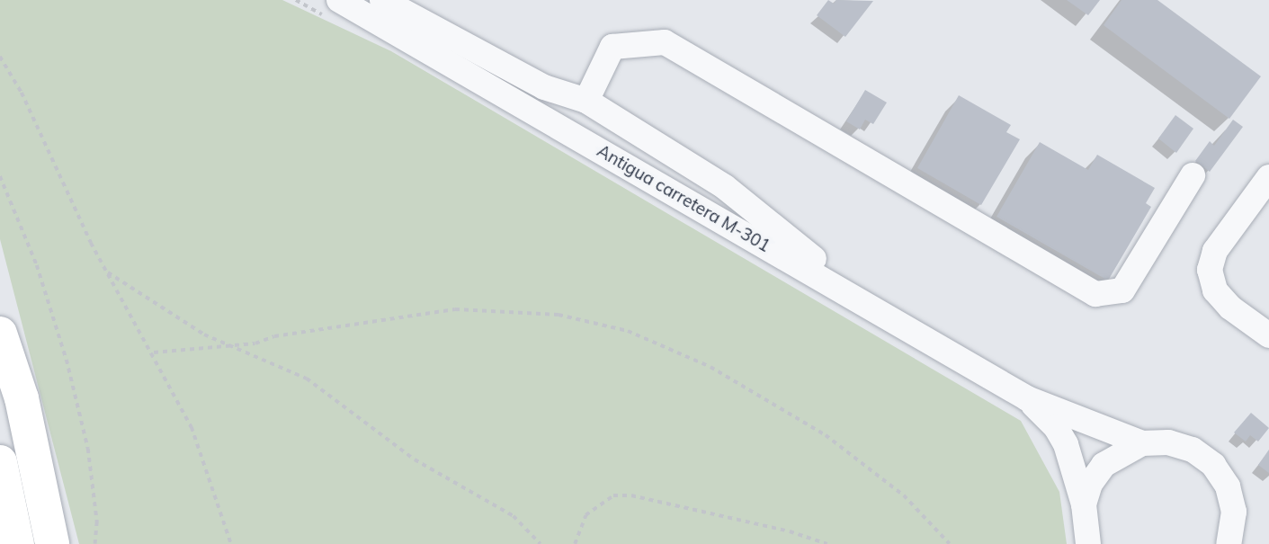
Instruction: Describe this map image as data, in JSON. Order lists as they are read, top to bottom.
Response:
{
  "streets": {
    "street": ["Antigua carretera M-301"]
  }
}
